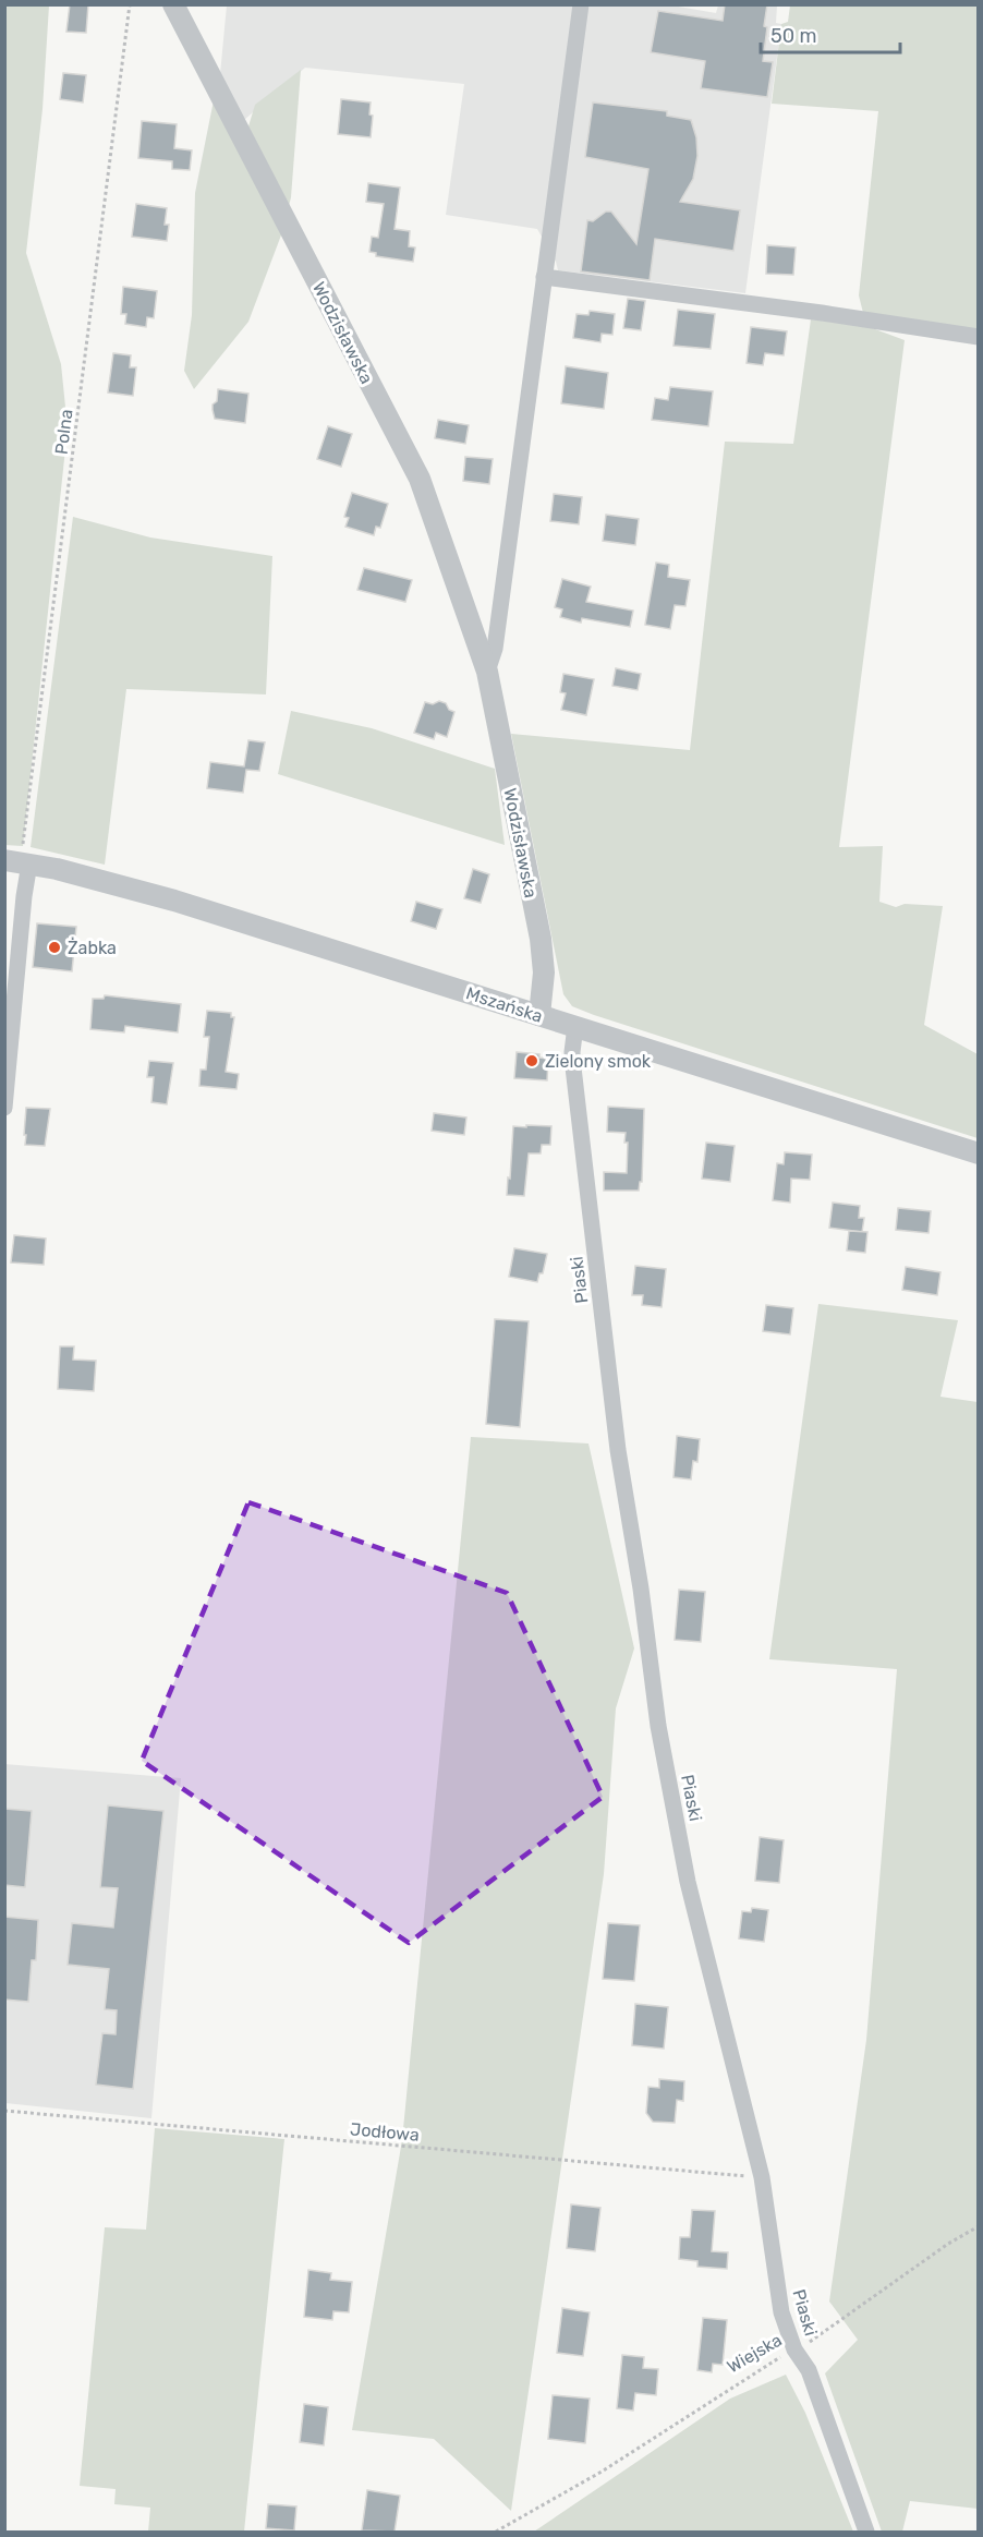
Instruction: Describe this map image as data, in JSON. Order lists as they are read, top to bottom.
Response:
{
  "streets": {
    "street": [
      "Wodzisławska",
      "Mszańska",
      "Piaski",
      "Wiejska"
    ],
    "path": ["Polna", "Jodłowa"]
  },
  "crossings": [
    ["Wodzisławska", "Mszańska"],
    ["Polna", "Mszańska"],
    ["Mszańska", "Piaski"],
    ["Piaski", "Jodłowa"],
    ["Piaski", "Wiejska"]
  ],
  "places": ["Żabka", "Zielony smok"],
  "scale_bar": "50 m"
}
